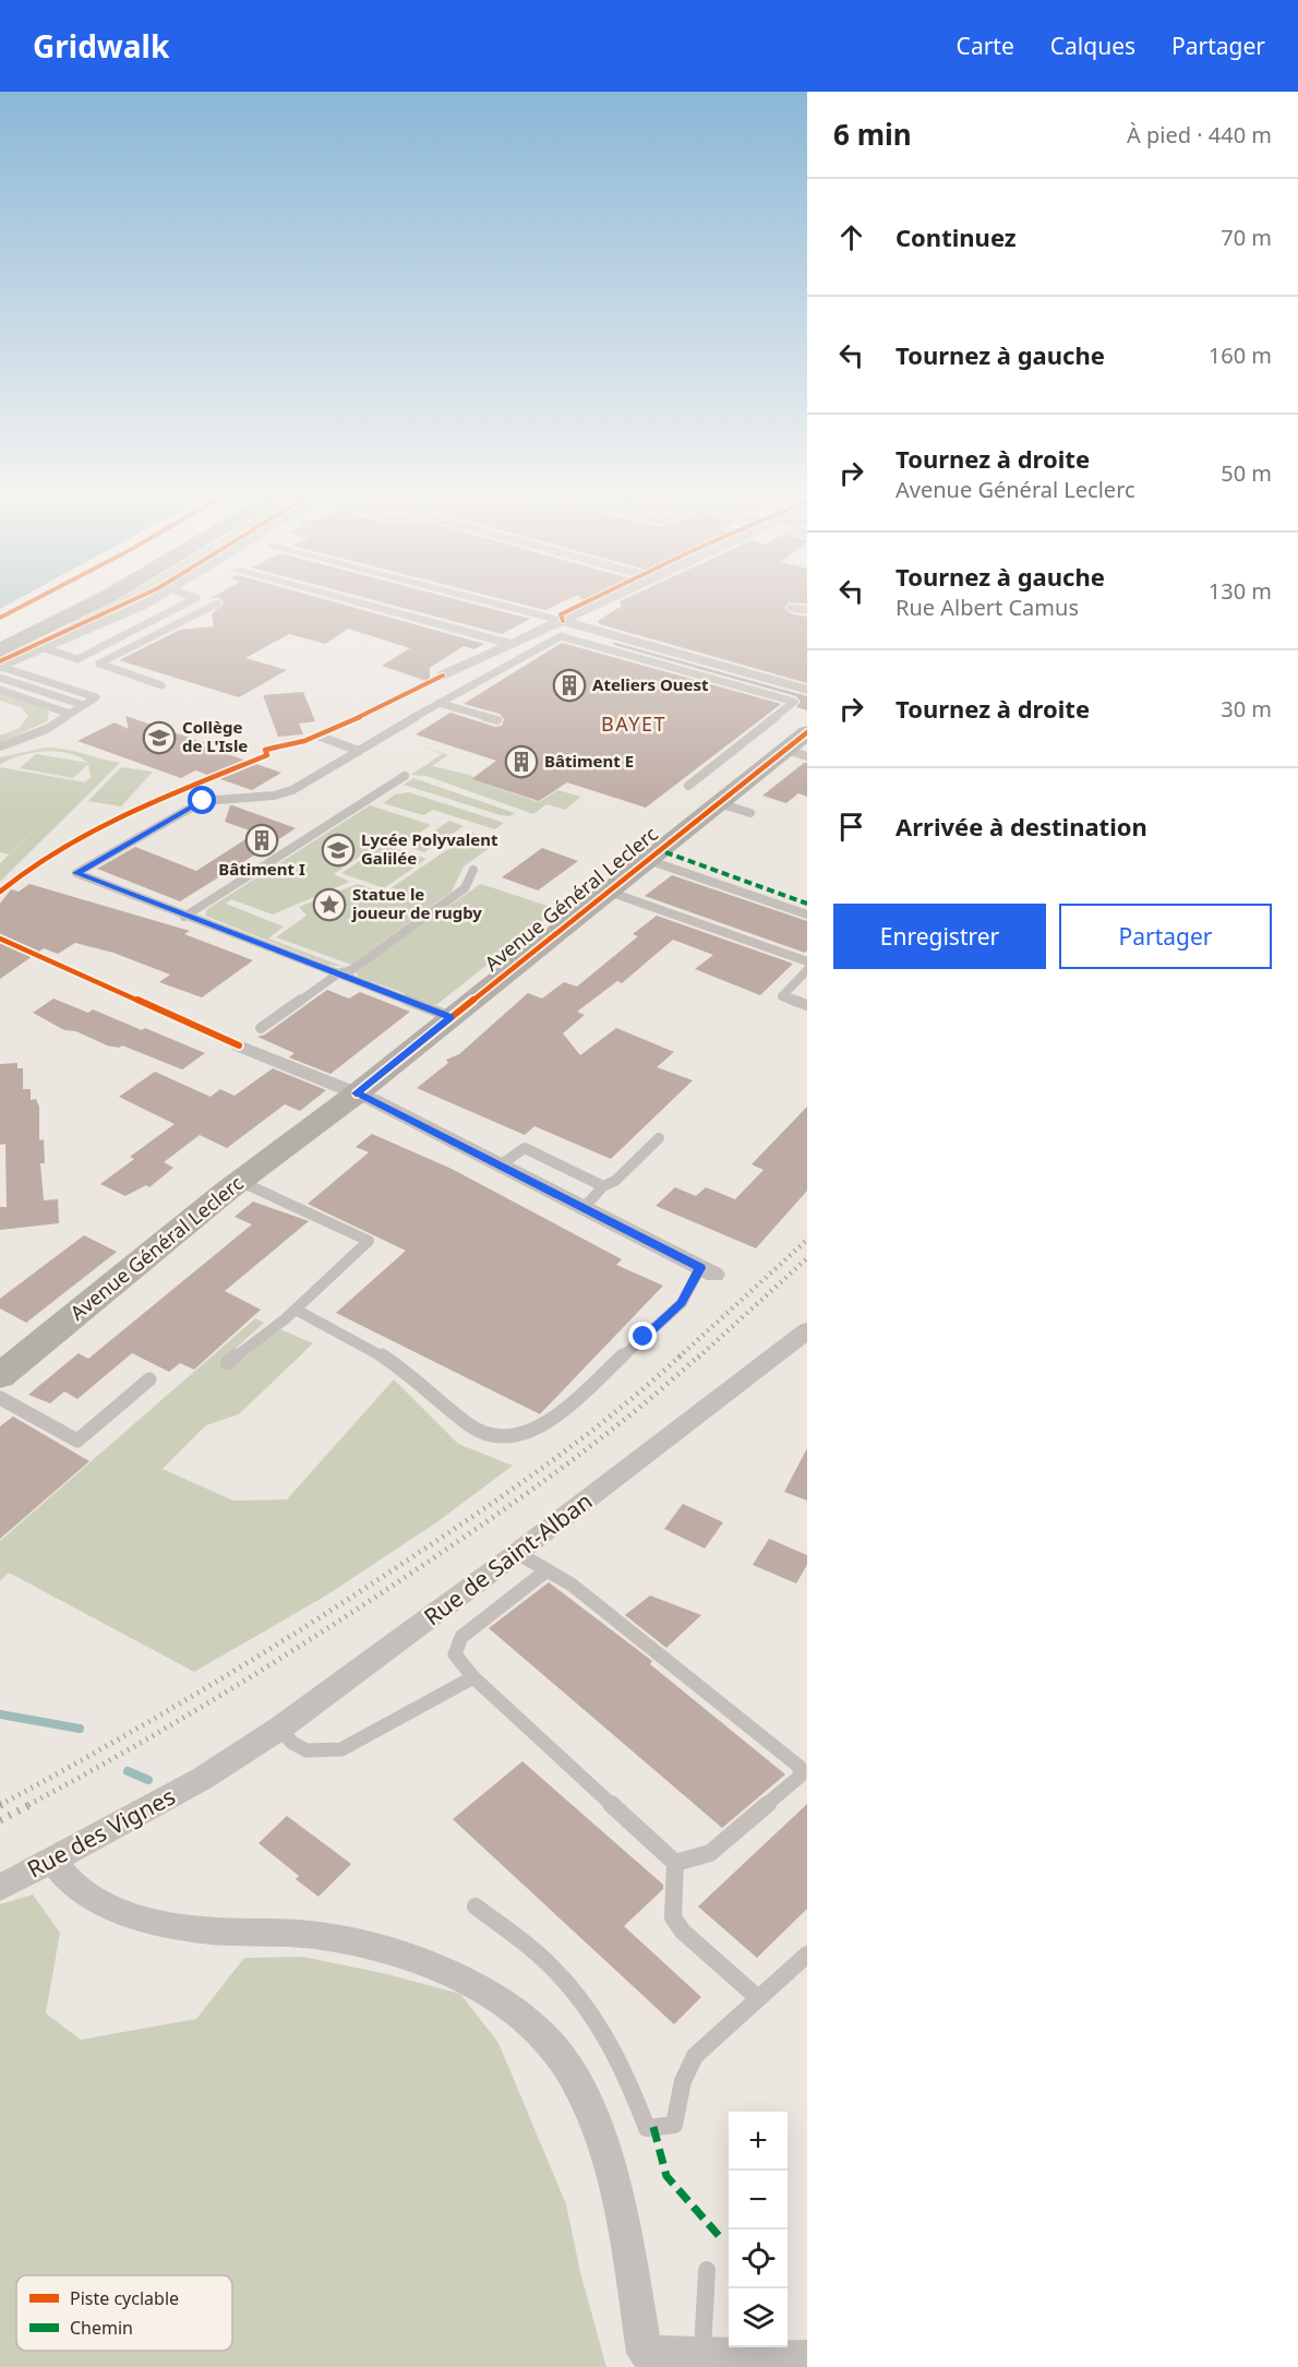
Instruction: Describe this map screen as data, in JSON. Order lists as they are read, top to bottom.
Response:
{
  "streets": {
    "main road": ["Avenue Général Leclerc"],
    "street": ["Rue de Saint-Alban", "Rue des Vignes"]
  },
  "crossings": [
    ["Rue de Saint-Alban", "Rue des Vignes"]
  ],
  "districts": ["BAYET"],
  "places": {
    "building": ["Ateliers Ouest", "Bâtiment E", "Bâtiment I"],
    "school or university": ["Collège de L'Isle", "Lycée Polyvalent Galilée"],
    "place": ["Statue le joueur de rugby"]
  },
  "legend": ["Piste cyclable", "Chemin"],
  "page": {
    "header": "Gridwalk",
    "nav": ["Carte", "Calques", "Partager"],
    "heading": ["6 min", "À pied · 440 m"],
    "list": [
      ["Continuez", "70 m"],
      ["Tournez à gauche", "160 m"],
      ["Tournez à droite", "Avenue Général Leclerc", "50 m"],
      ["Tournez à gauche", "Rue Albert Camus", "130 m"],
      ["Tournez à droite", "30 m"],
      "Arrivée à destination"
    ],
    "buttons": ["Enregistrer", "Partager"],
    "map_buttons": ["+", "−"]
  }
}
